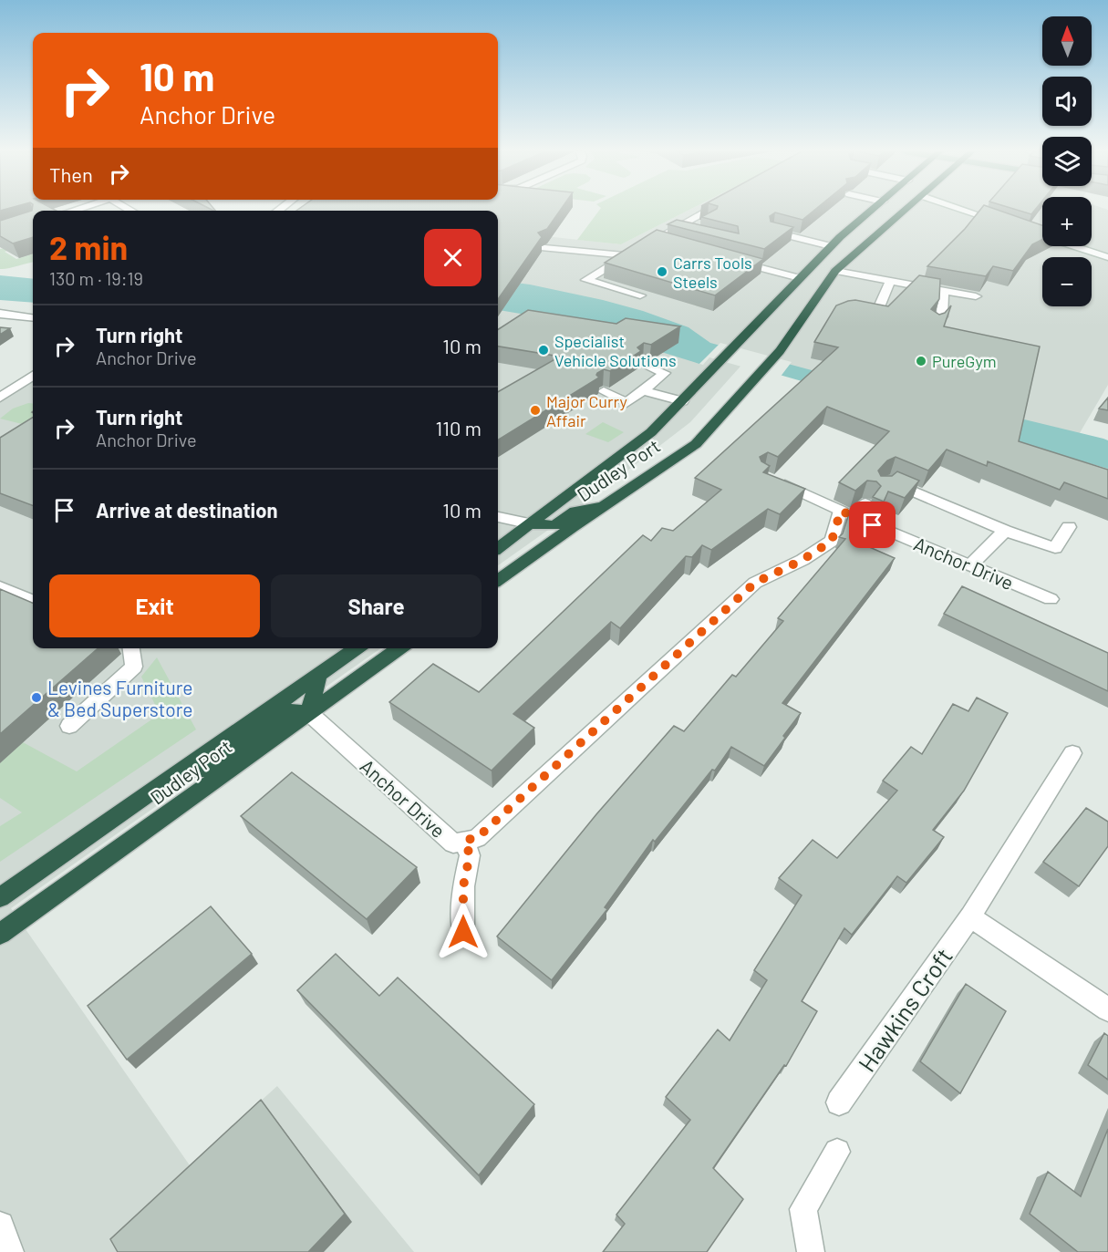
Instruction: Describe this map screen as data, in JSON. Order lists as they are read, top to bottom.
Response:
{
  "streets": {
    "highway": ["Dudley Port"],
    "street": ["Anchor Drive", "Hawkins Croft"]
  },
  "crossings": [
    ["Dudley Port", "Anchor Drive"]
  ],
  "places": [
    "Carrs Tools Steels",
    "Specialist Vehicle Solutions",
    "PureGym",
    "Major Curry Affair",
    "Levines Furniture & Bed Superstore"
  ],
  "north": "top",
  "page": {
    "map_buttons": ["+", "−"],
    "turn": ["10 m", "Anchor Drive"],
    "then": "Then",
    "heading": ["2 min", "130 m · 19:19"],
    "list": [
      {
        "name": "Turn right",
        "note": "Anchor Drive",
        "value": "10 m"
      },
      {
        "name": "Turn right",
        "note": "Anchor Drive",
        "value": "110 m"
      },
      {
        "name": "Arrive at destination",
        "value": "10 m"
      }
    ],
    "buttons": ["Exit", "Share"]
  }
}
